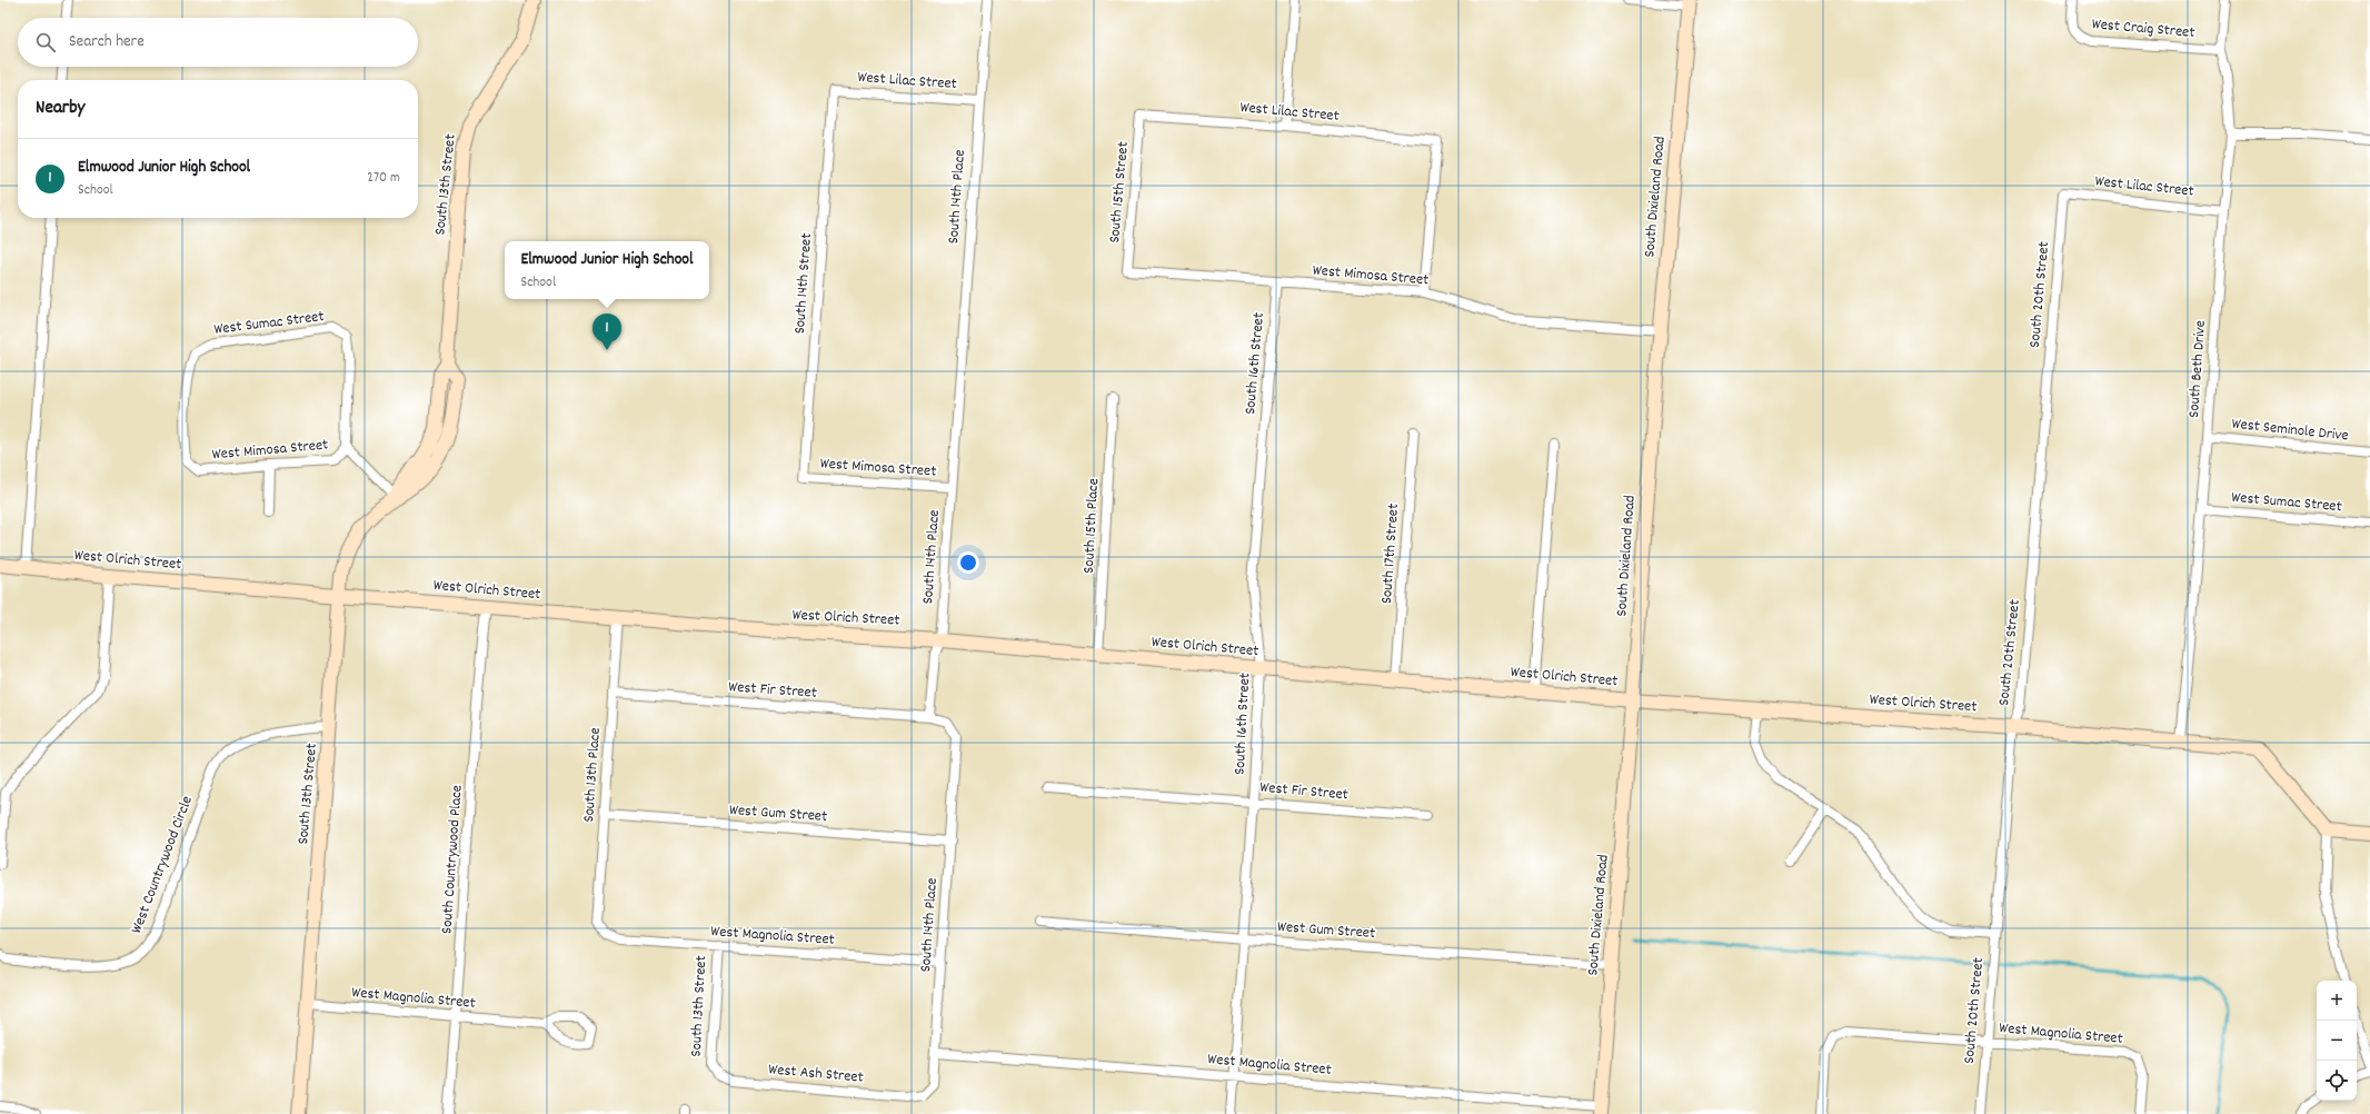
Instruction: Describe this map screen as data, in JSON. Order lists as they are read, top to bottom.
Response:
{
  "streets": {
    "street": [
      "West Craig Street",
      "West Lilac Street",
      "South 13th Street",
      "South 15th Street",
      "South 14th Place",
      "South Dixieland Road",
      "West Mimosa Street",
      "South 14th Street",
      "South 20th Street",
      "West Sumac Street",
      "South 16th Street",
      "South Beth Drive",
      "West Seminole Drive",
      "South 15th Place",
      "South 17th Street",
      "West Olrich Street",
      "West Fir Street",
      "South 13th Place",
      "West Gum Street",
      "South Countrywood Place",
      "West Countrywood Circle",
      "West Magnolia Street",
      "West Ash Street"
    ]
  },
  "crossings": [
    ["West Craig Street", "South Beth Drive"],
    ["West Lilac Street", "South 15th Street"],
    ["West Lilac Street", "South 14th Place"],
    ["West Lilac Street", "West Mimosa Street"],
    ["West Lilac Street", "South 14th Street"],
    ["West Lilac Street", "South 20th Street"],
    ["West Lilac Street", "South Beth Drive"],
    ["South 13th Street", "West Mimosa Street"],
    ["South 13th Street", "West Olrich Street"],
    ["South 13th Street", "West Countrywood Circle"],
    ["South 13th Street", "West Magnolia Street"],
    ["South 13th Street", "West Ash Street"],
    ["South 15th Street", "West Mimosa Street"],
    ["South 14th Place", "West Mimosa Street"],
    ["South 14th Place", "West Olrich Street"],
    ["South 14th Place", "West Fir Street"],
    ["South 14th Place", "West Gum Street"],
    ["South 14th Place", "West Magnolia Street"],
    ["South 14th Place", "West Ash Street"],
    ["South Dixieland Road", "West Mimosa Street"],
    ["South Dixieland Road", "West Olrich Street"],
    ["South Dixieland Road", "West Gum Street"],
    ["South Dixieland Road", "West Magnolia Street"],
    ["West Mimosa Street", "South 14th Street"],
    ["West Mimosa Street", "West Sumac Street"],
    ["West Mimosa Street", "South 16th Street"],
    ["South 20th Street", "West Olrich Street"],
    ["South 20th Street", "West Magnolia Street"],
    ["West Sumac Street", "South Beth Drive"],
    ["South 16th Street", "West Olrich Street"],
    ["South 16th Street", "West Fir Street"],
    ["South 16th Street", "West Gum Street"],
    ["South 16th Street", "West Magnolia Street"],
    ["South Beth Drive", "West Seminole Drive"],
    ["South Beth Drive", "West Olrich Street"],
    ["South 15th Place", "West Olrich Street"],
    ["South 17th Street", "West Olrich Street"],
    ["West Olrich Street", "South 13th Place"],
    ["West Olrich Street", "South Countrywood Place"],
    ["West Fir Street", "South 13th Place"],
    ["South 13th Place", "West Gum Street"],
    ["South 13th Place", "West Magnolia Street"],
    ["South Countrywood Place", "West Magnolia Street"]
  ],
  "page": {
    "search": "Search here",
    "heading": "Nearby",
    "list": [
      {
        "mark": "1",
        "name": "Elmwood Junior High School",
        "note": "School",
        "value": "270 m"
      }
    ],
    "popup": ["Elmwood Junior High School", "School"],
    "pins": "1",
    "map_buttons": ["+", "−"]
  }
}
